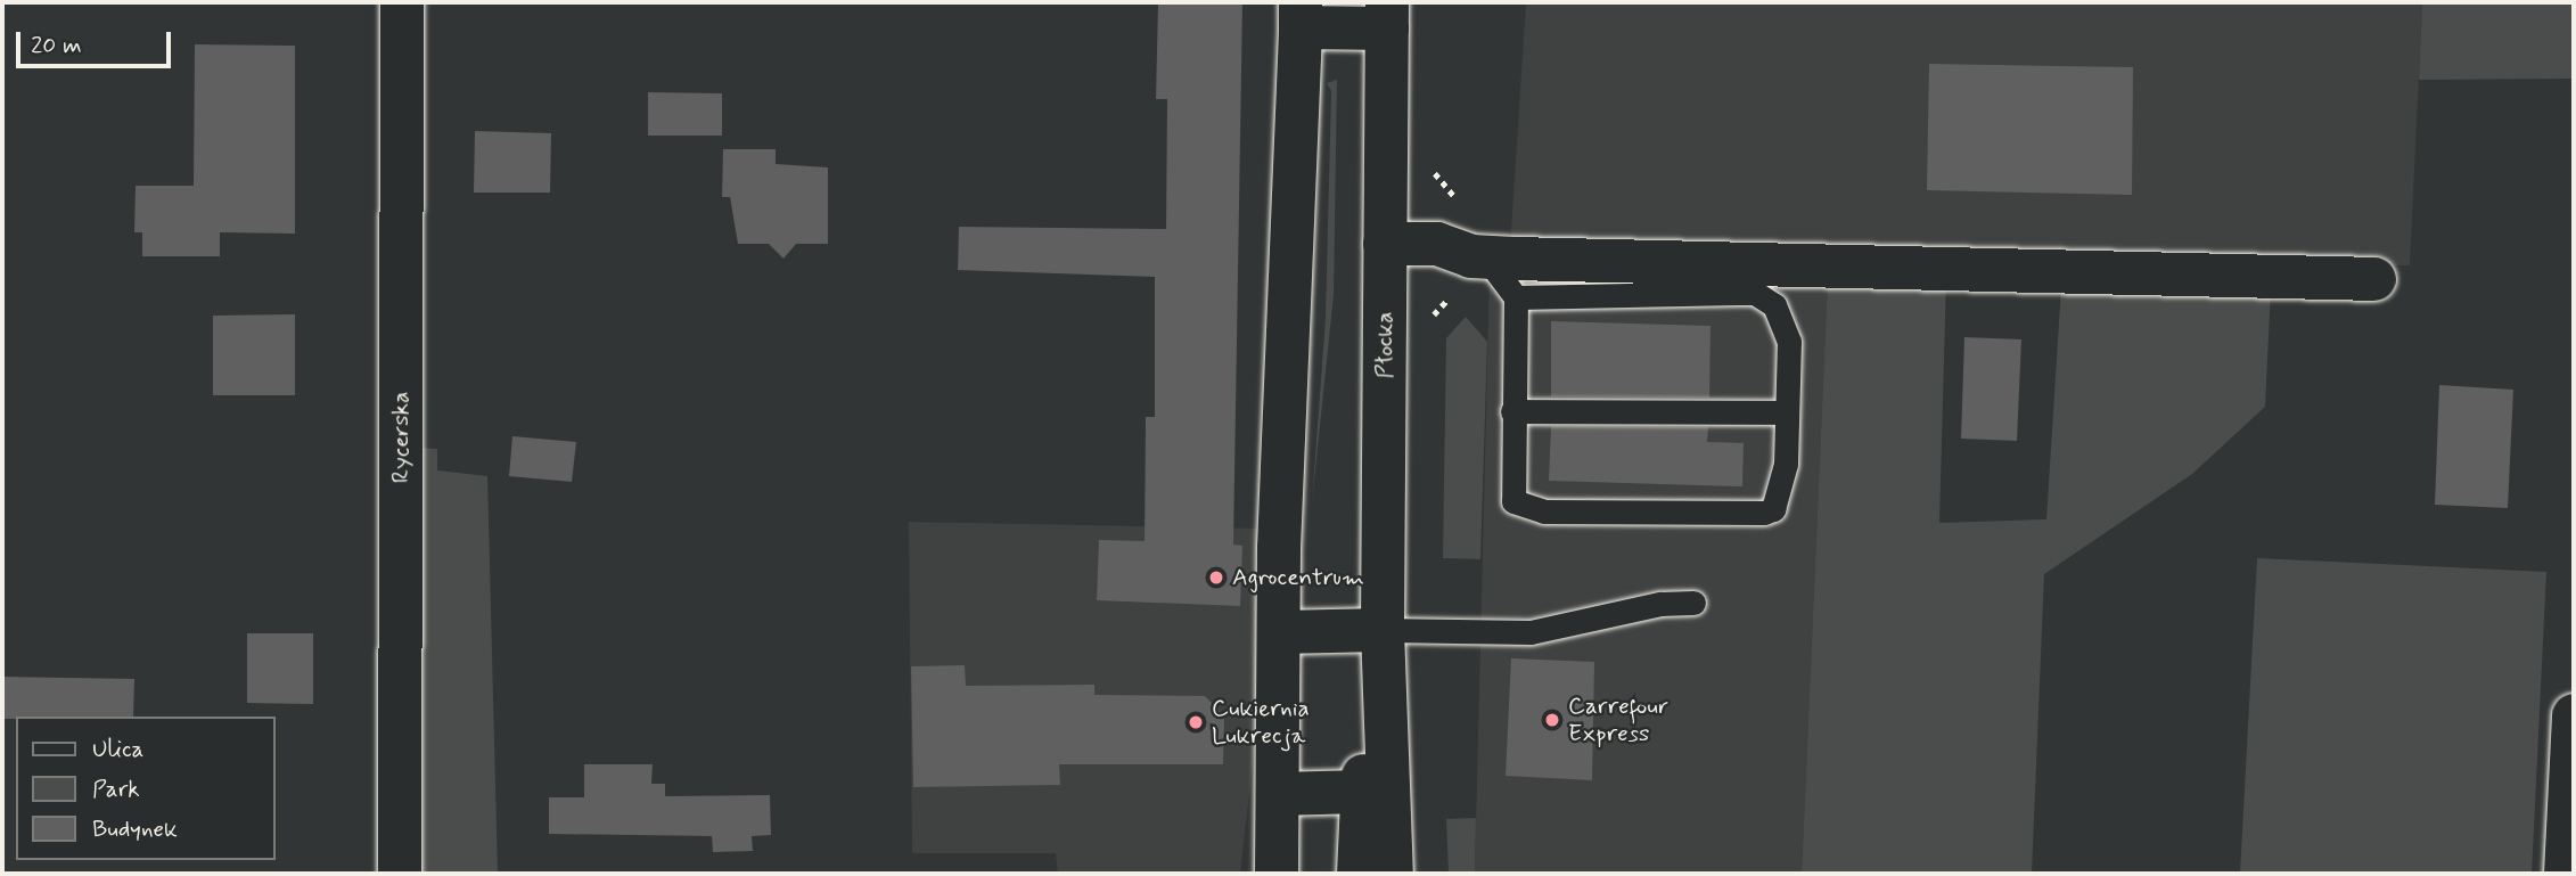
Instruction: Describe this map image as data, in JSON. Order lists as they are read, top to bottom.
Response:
{
  "streets": {
    "street": ["Płocka", "Rycerska"]
  },
  "places": ["Agrocentrum", "Carrefour Express", "Cukiernia Lukrecja"],
  "legend": ["Ulica", "Park", "Budynek"],
  "scale_bar": "20 m"
}
